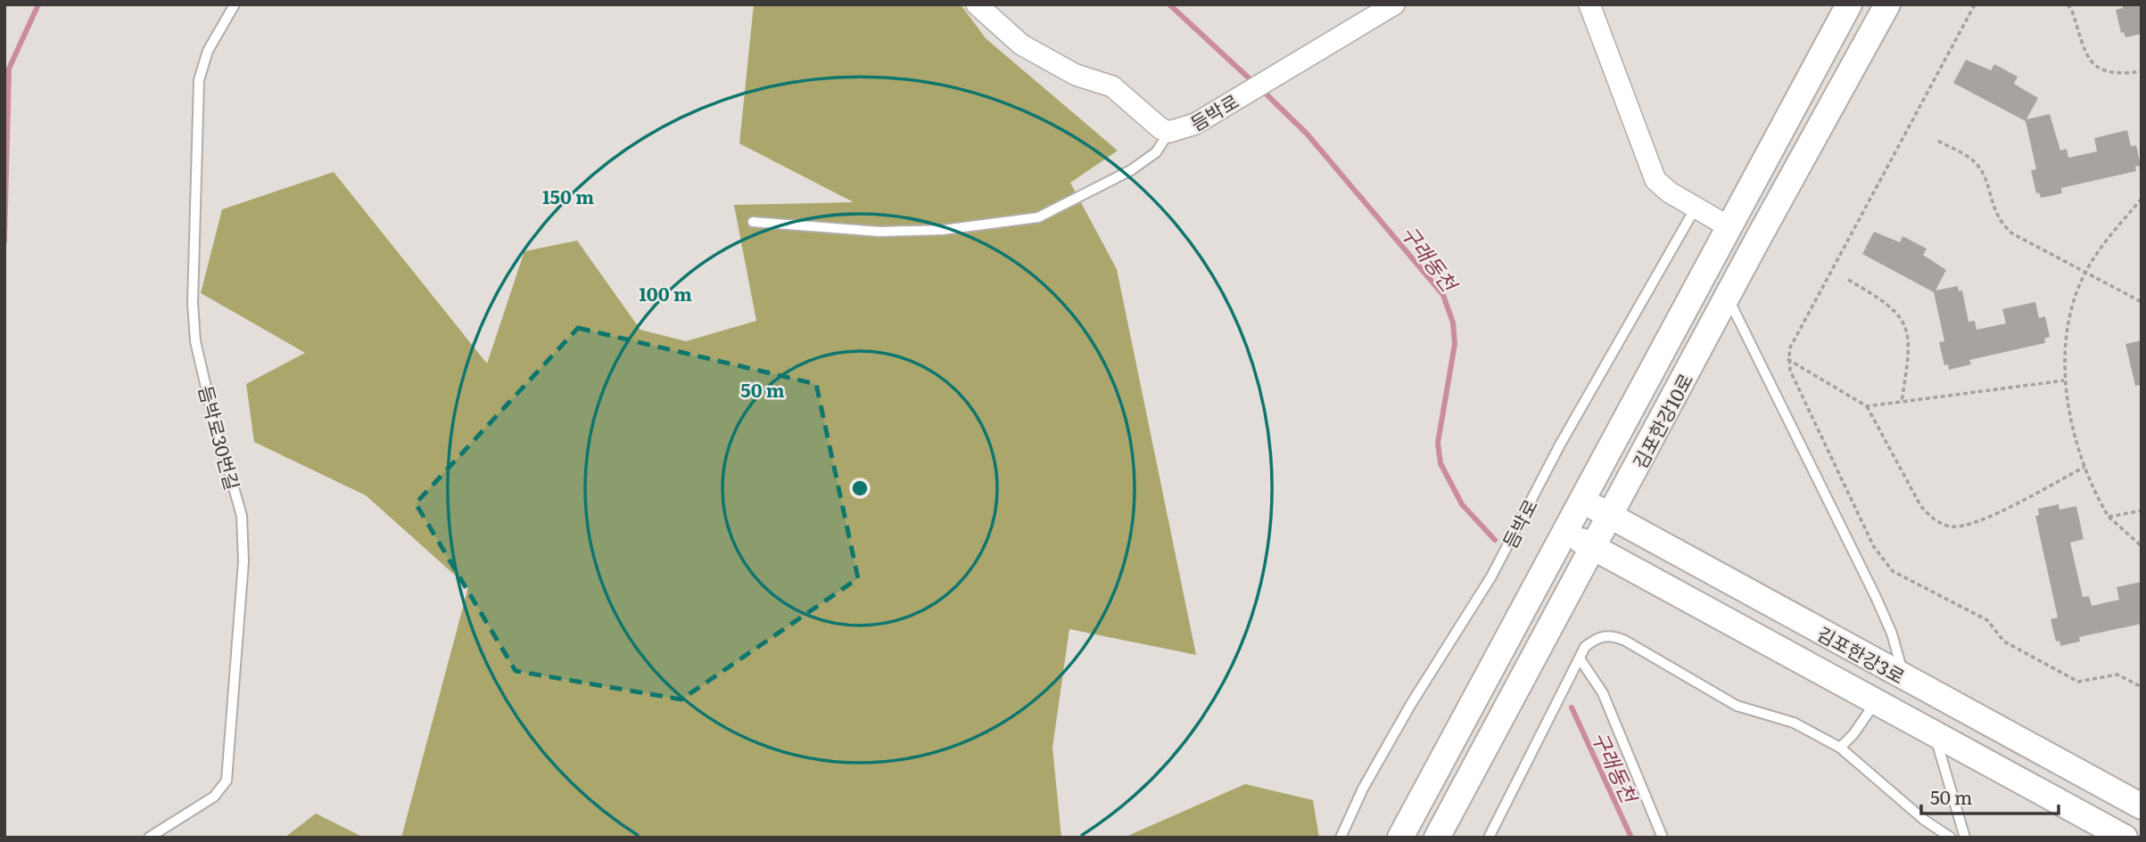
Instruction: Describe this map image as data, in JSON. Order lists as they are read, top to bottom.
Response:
{
  "streets": {
    "street": ["듬박로", "김포한강10로", "김포한강3로"],
    "lane": ["듬박로30번길"]
  },
  "crossings": [
    ["김포한강10로", "김포한강3로"]
  ],
  "water": ["구래동천"],
  "scale_bar": "50 m",
  "rings": ["150 m", "100 m", "50 m"]
}
